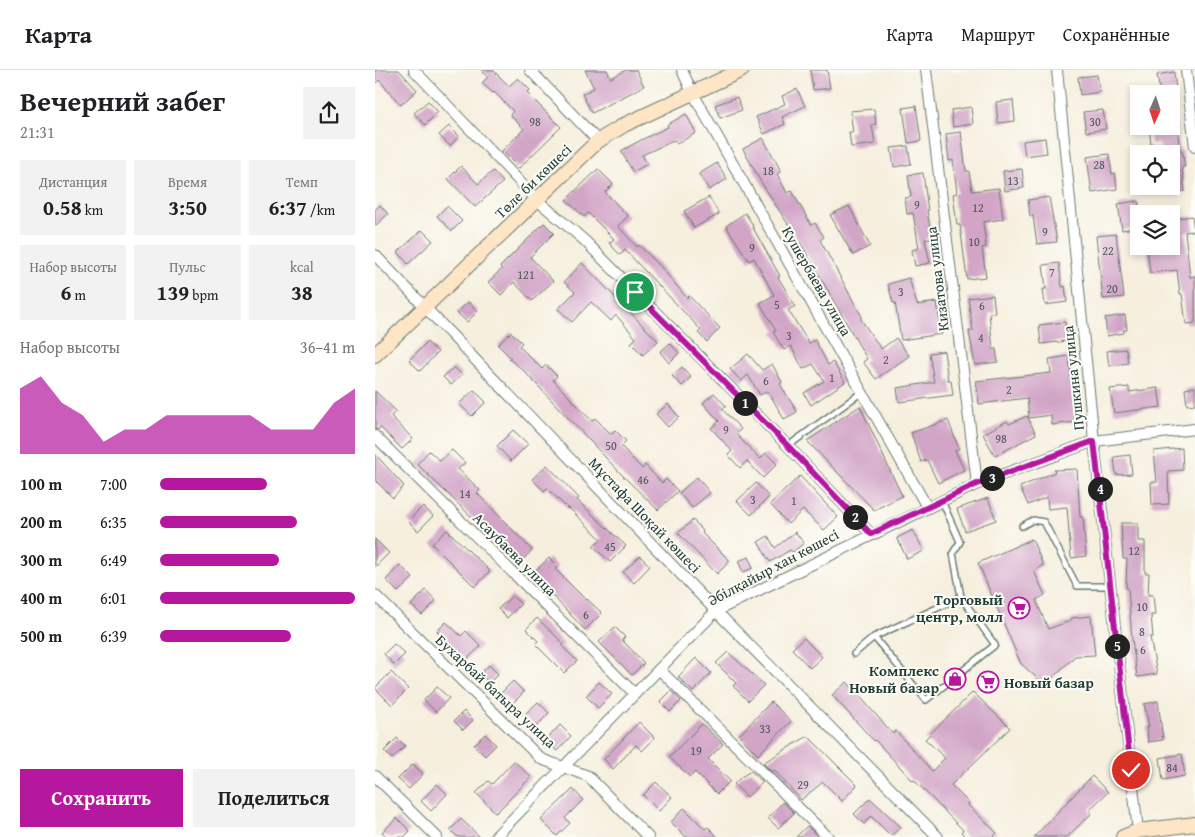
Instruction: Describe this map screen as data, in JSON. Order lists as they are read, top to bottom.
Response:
{
  "streets": {
    "street": [
      "Төле би көшесі",
      "Кизатова улица",
      "Кушербаева улица",
      "Пушкина улица",
      "Мұстафа Шоқай көшесі",
      "Асаубаева улица",
      "Әбілқайыр хан көшесі",
      "Бухарбай батыра улица"
    ]
  },
  "crossings": [
    ["Төле би көшесі", "Кушербаева улица"],
    ["Төле би көшесі", "Мұстафа Шоқай көшесі"],
    ["Кизатова улица", "Әбілқайыр хан көшесі"],
    ["Кушербаева улица", "Әбілқайыр хан көшесі"],
    ["Пушкина улица", "Әбілқайыр хан көшесі"],
    ["Мұстафа Шоқай көшесі", "Әбілқайыр хан көшесі"],
    ["Асаубаева улица", "Әбілқайыр хан көшесі"],
    ["Әбілқайыр хан көшесі", "Бухарбай батыра улица"]
  ],
  "places": {
    "supermarket": ["Торговый центр, молл", "Новый базар"],
    "shop": ["Комплекс Новый базар"]
  },
  "house_numbers": [
    "98",
    "30",
    "28",
    "18",
    "13",
    "9",
    "12",
    "9",
    "10",
    "9",
    "22",
    "7",
    "121",
    "20",
    "3",
    "5",
    "6",
    "3",
    "4",
    "2",
    "1",
    "6",
    "2",
    "9",
    "98",
    "50",
    "46",
    "14",
    "3",
    "1",
    "45",
    "12",
    "10",
    "6",
    "8",
    "6",
    "33",
    "19",
    "84",
    "29"
  ],
  "north": "bottom",
  "page": {
    "header": "Карта",
    "nav": ["Карта", "Маршрут", "Сохранённые"],
    "heading": ["Вечерний забег", "21:31"],
    "stats": [
      ["Дистанция", "0.58 km"],
      ["Время", "3:50"],
      ["Темп", "6:37 /km"],
      ["Набор высоты", "6 m"],
      ["Пульс", "139 bpm"],
      ["kcal", "38"]
    ],
    "chart": ["Набор высоты", "36–41 m"],
    "pins": [
      "1",
      "3",
      "4",
      "2",
      "5"
    ],
    "list": [
      {
        "name": "100 m",
        "note": "7:00"
      },
      {
        "name": "200 m",
        "note": "6:35"
      },
      {
        "name": "300 m",
        "note": "6:49"
      },
      {
        "name": "400 m",
        "note": "6:01"
      },
      {
        "name": "500 m",
        "note": "6:39"
      }
    ],
    "buttons": ["Сохранить", "Поделиться"]
  }
}
